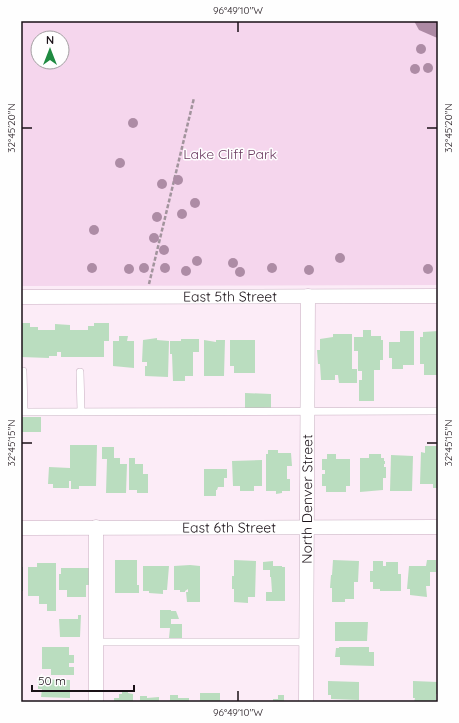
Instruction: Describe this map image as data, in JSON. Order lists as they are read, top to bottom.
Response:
{
  "streets": {
    "street": ["East 5th Street", "North Denver Street", "East 6th Street"]
  },
  "crossings": [
    ["East 5th Street", "North Denver Street"],
    ["North Denver Street", "East 6th Street"]
  ],
  "parks": ["Lake Cliff Park"],
  "scale_bar": "50 m",
  "north": "top",
  "coordinates": ["96°49'10\"W", "32°45'20\"N", "32°45'15\"N"]
}
